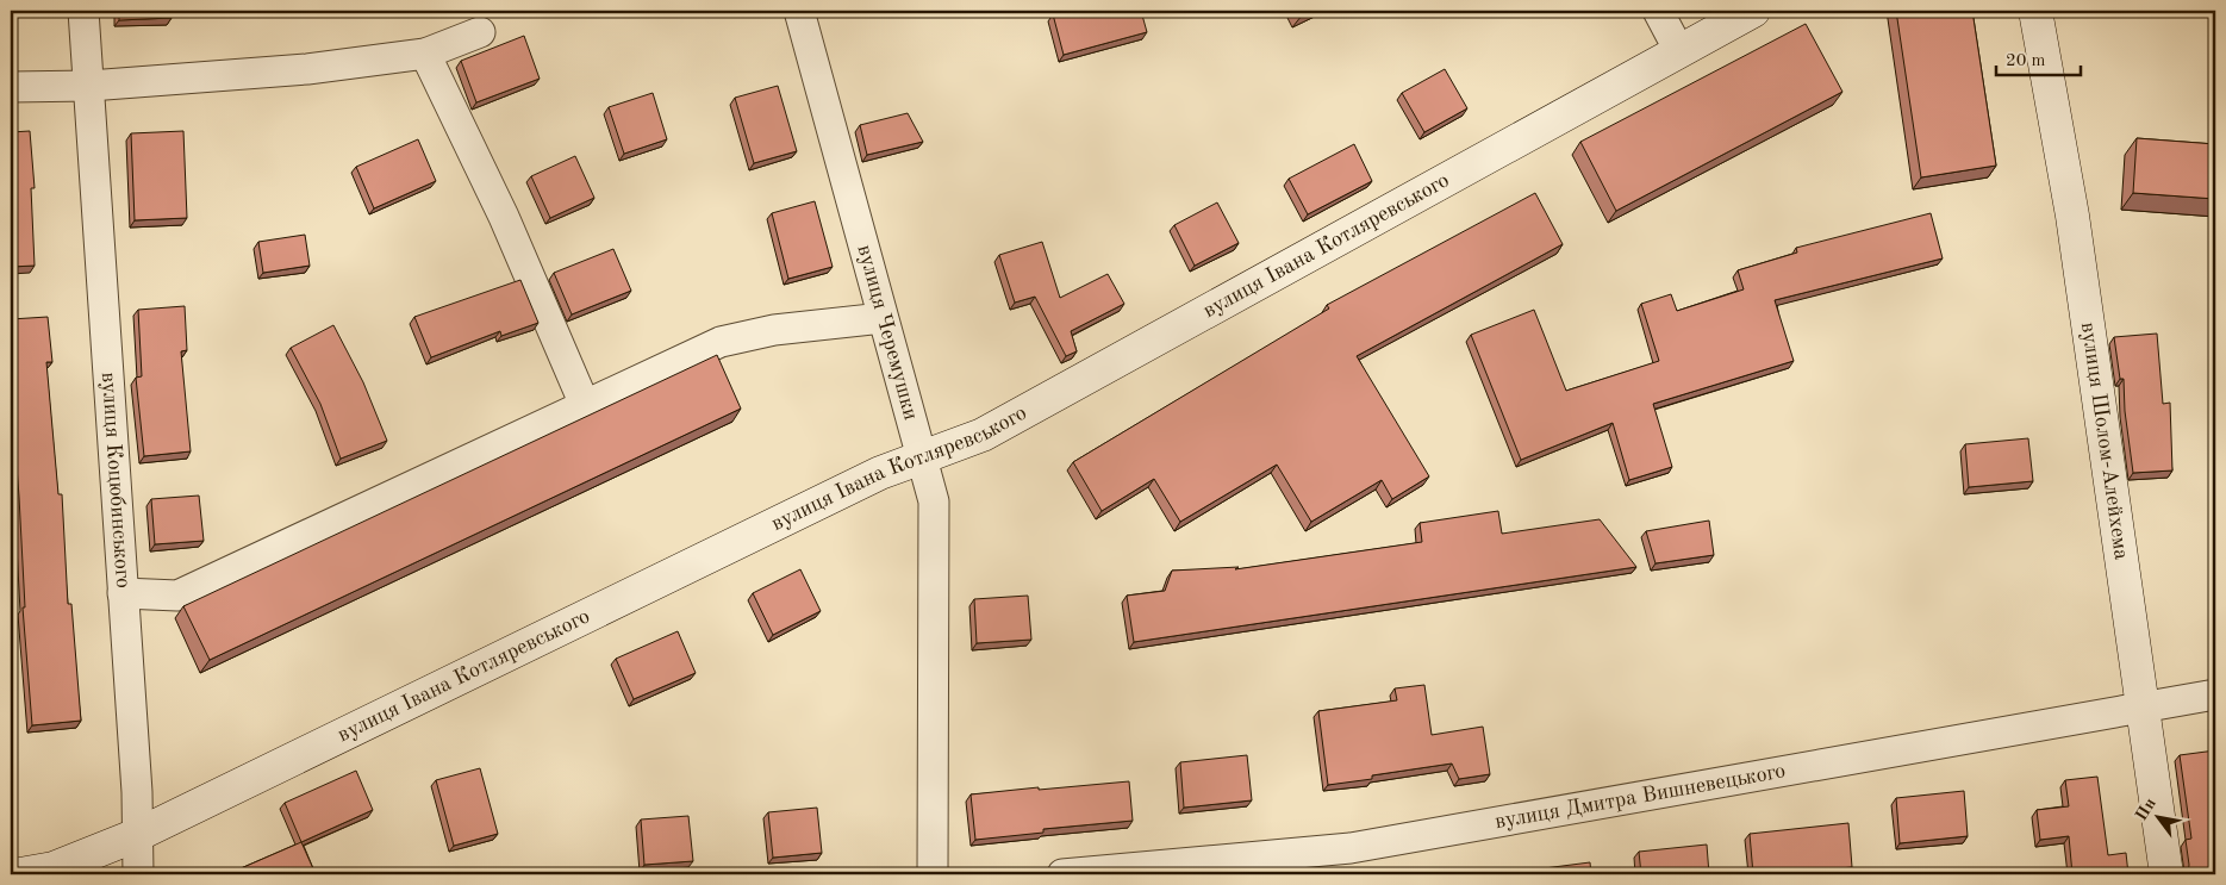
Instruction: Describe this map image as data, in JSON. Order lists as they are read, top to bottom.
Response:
{
  "streets": {
    "street": [
      "вулиця Івана Котляревського",
      "вулиця Черемушки",
      "вулиця Шолом-Алейхема",
      "вулиця Коцюбинського",
      "вулиця Дмитра Вишневецького"
    ]
  },
  "crossings": [
    ["вулиця Івана Котляревського", "вулиця Черемушки"],
    ["вулиця Івана Котляревського", "вулиця Коцюбинського"],
    ["вулиця Шолом-Алейхема", "вулиця Дмитра Вишневецького"]
  ],
  "scale_bar": "20 m",
  "north": "top left"
}
